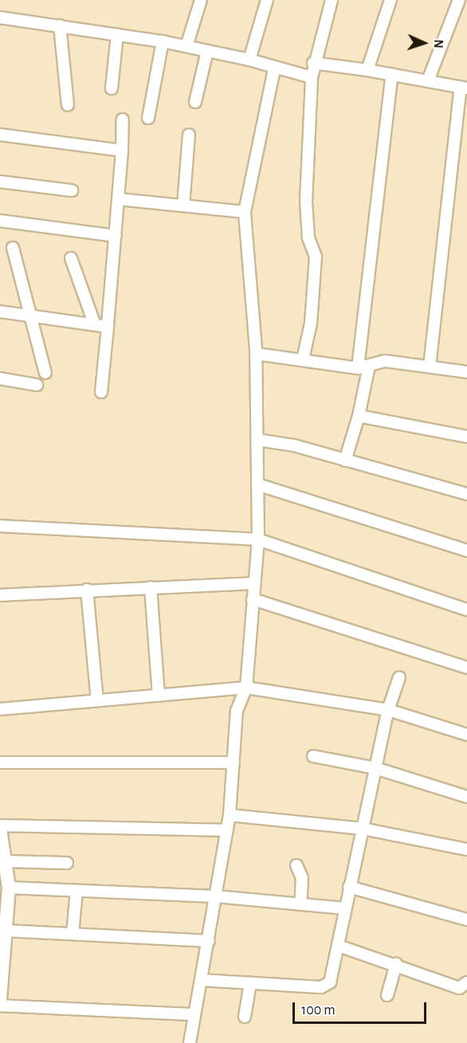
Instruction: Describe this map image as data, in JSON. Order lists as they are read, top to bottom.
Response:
{
  "scale_bar": "100 m",
  "north": "right"
}
